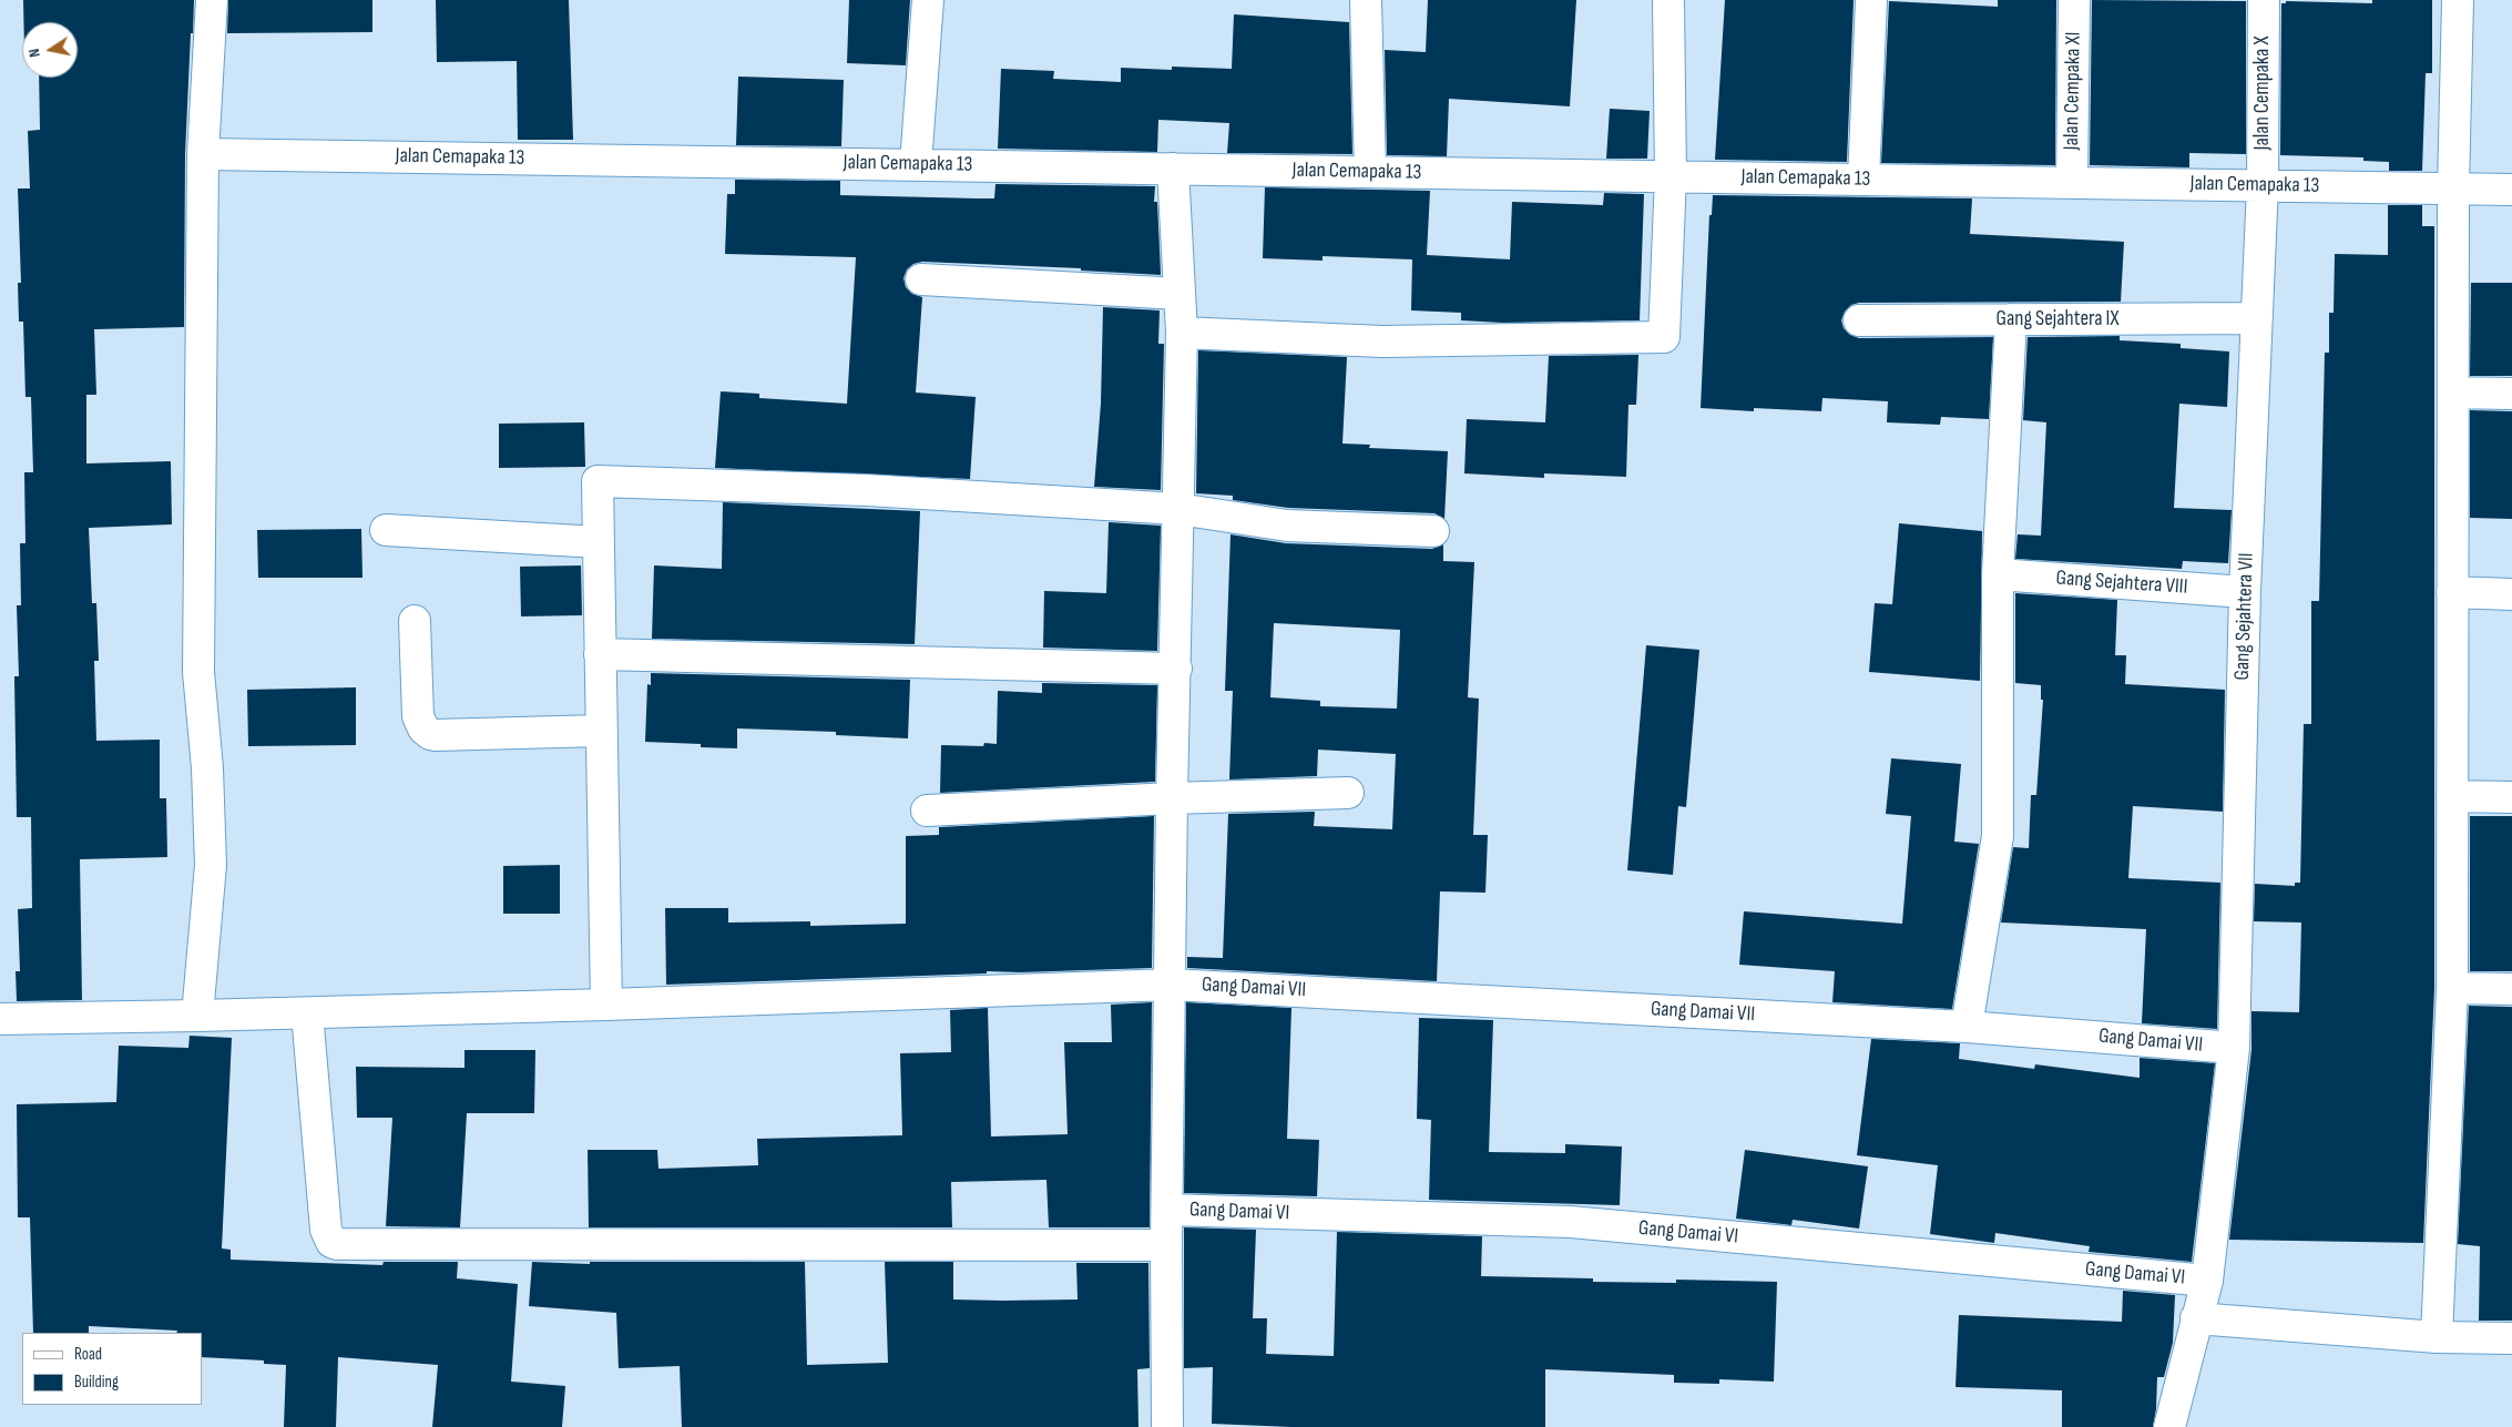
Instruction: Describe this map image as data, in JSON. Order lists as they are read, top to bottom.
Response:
{
  "streets": {
    "street": [
      "Jalan Cempaka XI",
      "Jalan Cempaka X",
      "Jalan Cemapaka 13",
      "Gang Sejahtera IX",
      "Gang Sejahtera VIII",
      "Gang Sejahtera VII",
      "Gang Damai VII",
      "Gang Damai VI"
    ]
  },
  "crossings": [
    ["Jalan Cempaka XI", "Jalan Cemapaka 13"],
    ["Jalan Cempaka X", "Jalan Cemapaka 13"],
    ["Jalan Cempaka X", "Gang Sejahtera VII"],
    ["Jalan Cemapaka 13", "Gang Sejahtera VII"],
    ["Gang Sejahtera IX", "Gang Sejahtera VII"],
    ["Gang Sejahtera VIII", "Gang Sejahtera VII"],
    ["Gang Sejahtera VII", "Gang Damai VII"],
    ["Gang Sejahtera VII", "Gang Damai VI"]
  ],
  "legend": ["Road", "Building"],
  "north": "left"
}
